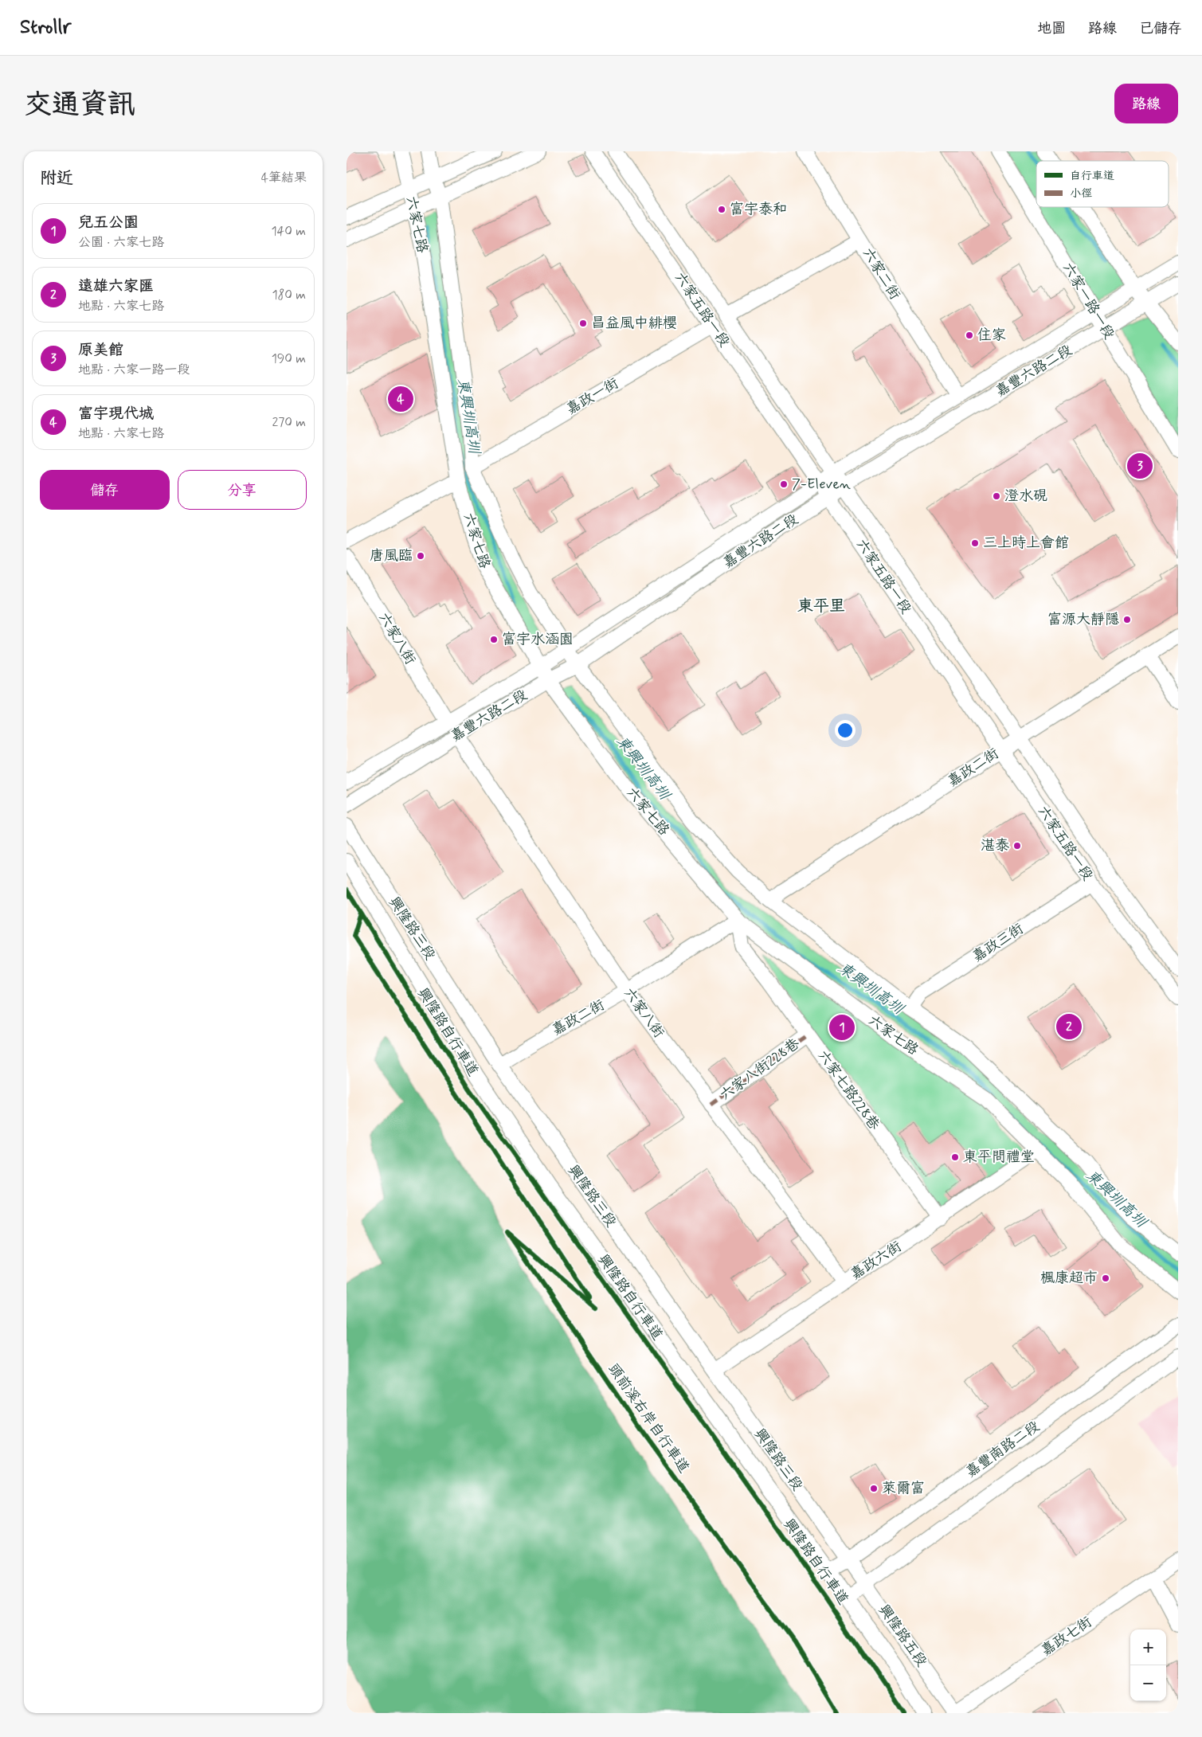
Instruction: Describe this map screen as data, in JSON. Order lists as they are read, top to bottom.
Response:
{
  "streets": {
    "street": [
      "六家七路",
      "六家二街",
      "六家一路一段",
      "六家五路一段",
      "嘉豐六路二段",
      "嘉政一街",
      "六家八街",
      "嘉政二街",
      "興隆路三段",
      "嘉政三街",
      "六家八街228巷",
      "六家七路228巷",
      "嘉政六街",
      "嘉豐南路二段",
      "興隆路五段",
      "嘉政七街"
    ],
    "cycle path": ["興隆路自行車道", "頭前溪右岸自行車道"]
  },
  "crossings": [
    ["六家七路", "嘉豐六路二段"],
    ["六家七路", "嘉政一街"],
    ["六家七路", "嘉政二街"],
    ["六家七路", "嘉政三街"],
    ["六家七路", "六家七路228巷"],
    ["六家七路", "嘉政六街"],
    ["六家二街", "嘉豐六路二段"],
    ["六家一路一段", "嘉豐六路二段"],
    ["六家五路一段", "嘉豐六路二段"],
    ["六家五路一段", "嘉政一街"],
    ["六家五路一段", "嘉政二街"],
    ["六家五路一段", "嘉政三街"],
    ["嘉豐六路二段", "六家八街"],
    ["六家八街", "嘉政二街"],
    ["六家八街", "六家八街228巷"],
    ["六家八街", "嘉政六街"],
    ["嘉政二街", "興隆路三段"],
    ["嘉政二街", "六家七路228巷"],
    ["興隆路三段", "嘉政六街"],
    ["興隆路三段", "嘉豐南路二段"],
    ["興隆路三段", "興隆路五段"],
    ["六家八街228巷", "六家七路228巷"],
    ["六家七路228巷", "嘉政六街"],
    ["嘉豐南路二段", "興隆路五段"],
    ["興隆路五段", "嘉政七街"]
  ],
  "districts": ["東平里"],
  "water": ["東興圳高圳"],
  "places": [
    "富宇泰和",
    "昌益風中緋櫻",
    "住家",
    "7-Eleven",
    "澄水硯",
    "三上時上會館",
    "唐風臨",
    "富源大靜隱",
    "富宇水涵園",
    "湛泰",
    "東平問禮堂",
    "楓康超市",
    "萊爾富"
  ],
  "legend": ["自行車道", "小徑"],
  "page": {
    "header": "Strollr",
    "nav": ["地圖", "路線", "已儲存"],
    "buttons": [
      "路線",
      ["儲存", "分享"]
    ],
    "title": "交通資訊",
    "heading": ["附近", "4筆結果"],
    "list": [
      {
        "mark": "1",
        "name": "兒五公園",
        "note": "公園 · 六家七路",
        "value": "140 m"
      },
      {
        "mark": "2",
        "name": "遠雄六家匯",
        "note": "地點 · 六家七路",
        "value": "180 m"
      },
      {
        "mark": "3",
        "name": "原美館",
        "note": "地點 · 六家一路一段",
        "value": "190 m"
      },
      {
        "mark": "4",
        "name": "富宇現代城",
        "note": "地點 · 六家七路",
        "value": "270 m"
      }
    ],
    "pins": [
      "4",
      "3",
      "2",
      "1"
    ],
    "map_buttons": ["+", "−"]
  }
}
